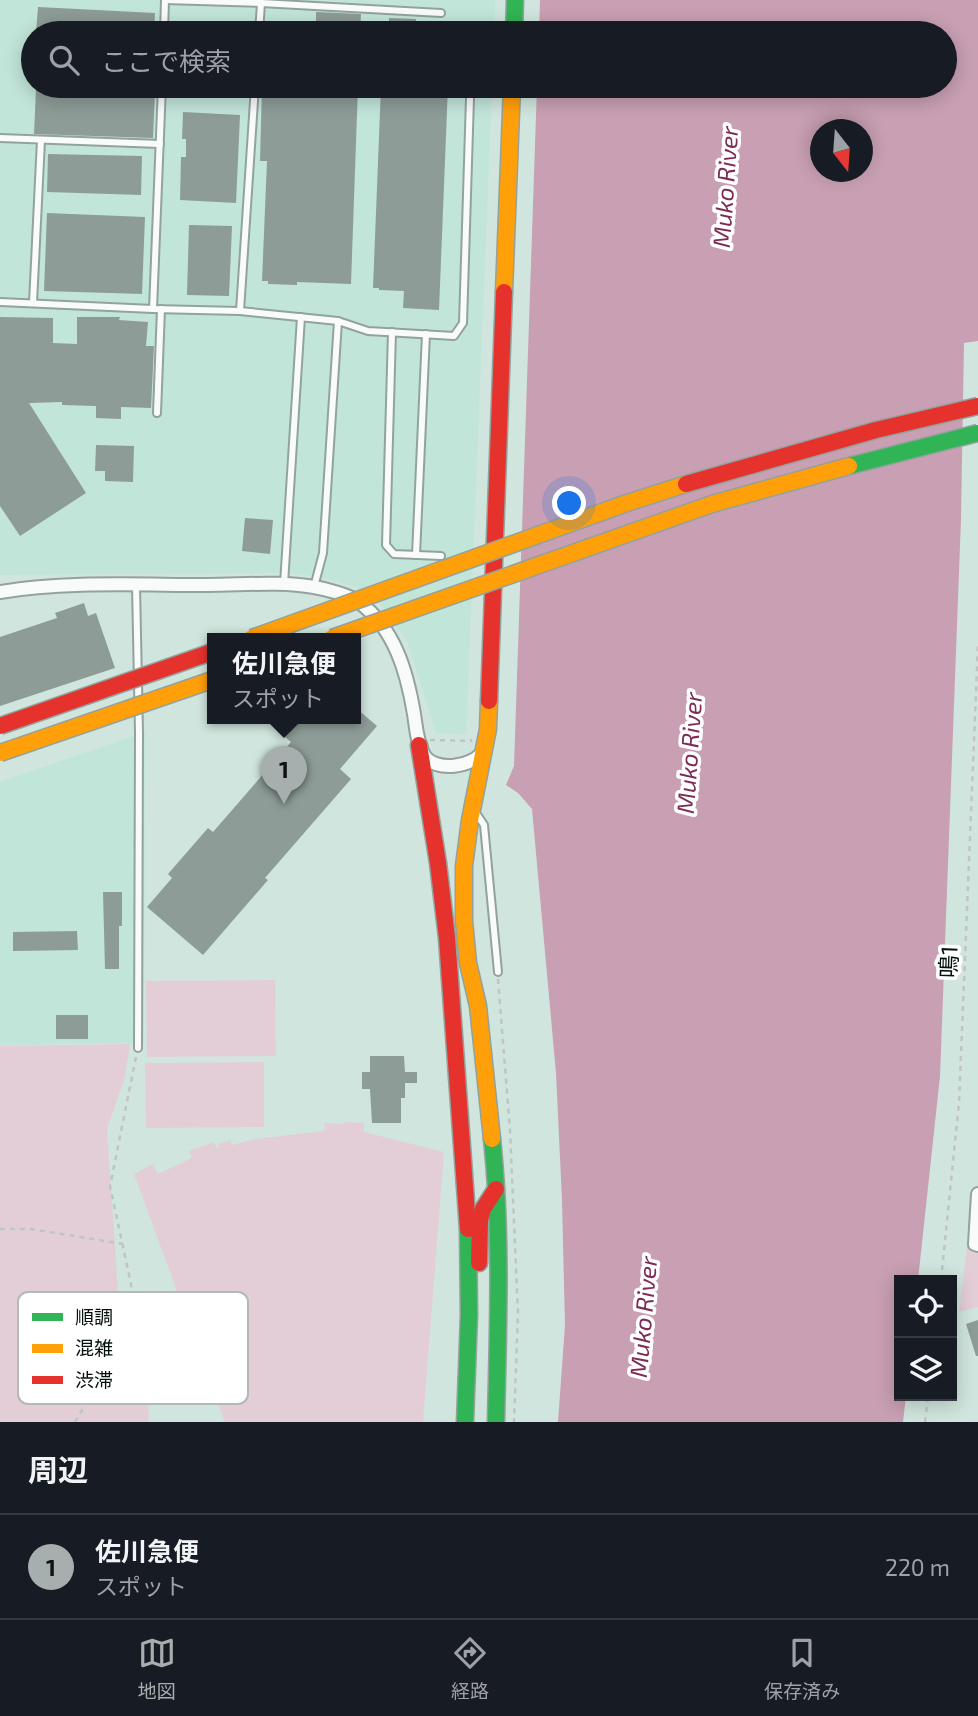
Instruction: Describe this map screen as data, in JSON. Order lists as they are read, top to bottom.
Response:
{
  "streets": {
    "path": ["鳴1"]
  },
  "water": ["Muko River"],
  "legend": ["順調", "混雑", "渋滞"],
  "north": "bottom",
  "page": {
    "search": "ここで検索",
    "popup": ["佐川急便", "スポット"],
    "pins": "1",
    "heading": "周辺",
    "list": [
      {
        "mark": "1",
        "name": "佐川急便",
        "note": "スポット",
        "value": "220 m"
      }
    ],
    "nav": ["地図", "経路", "保存済み"]
  }
}
